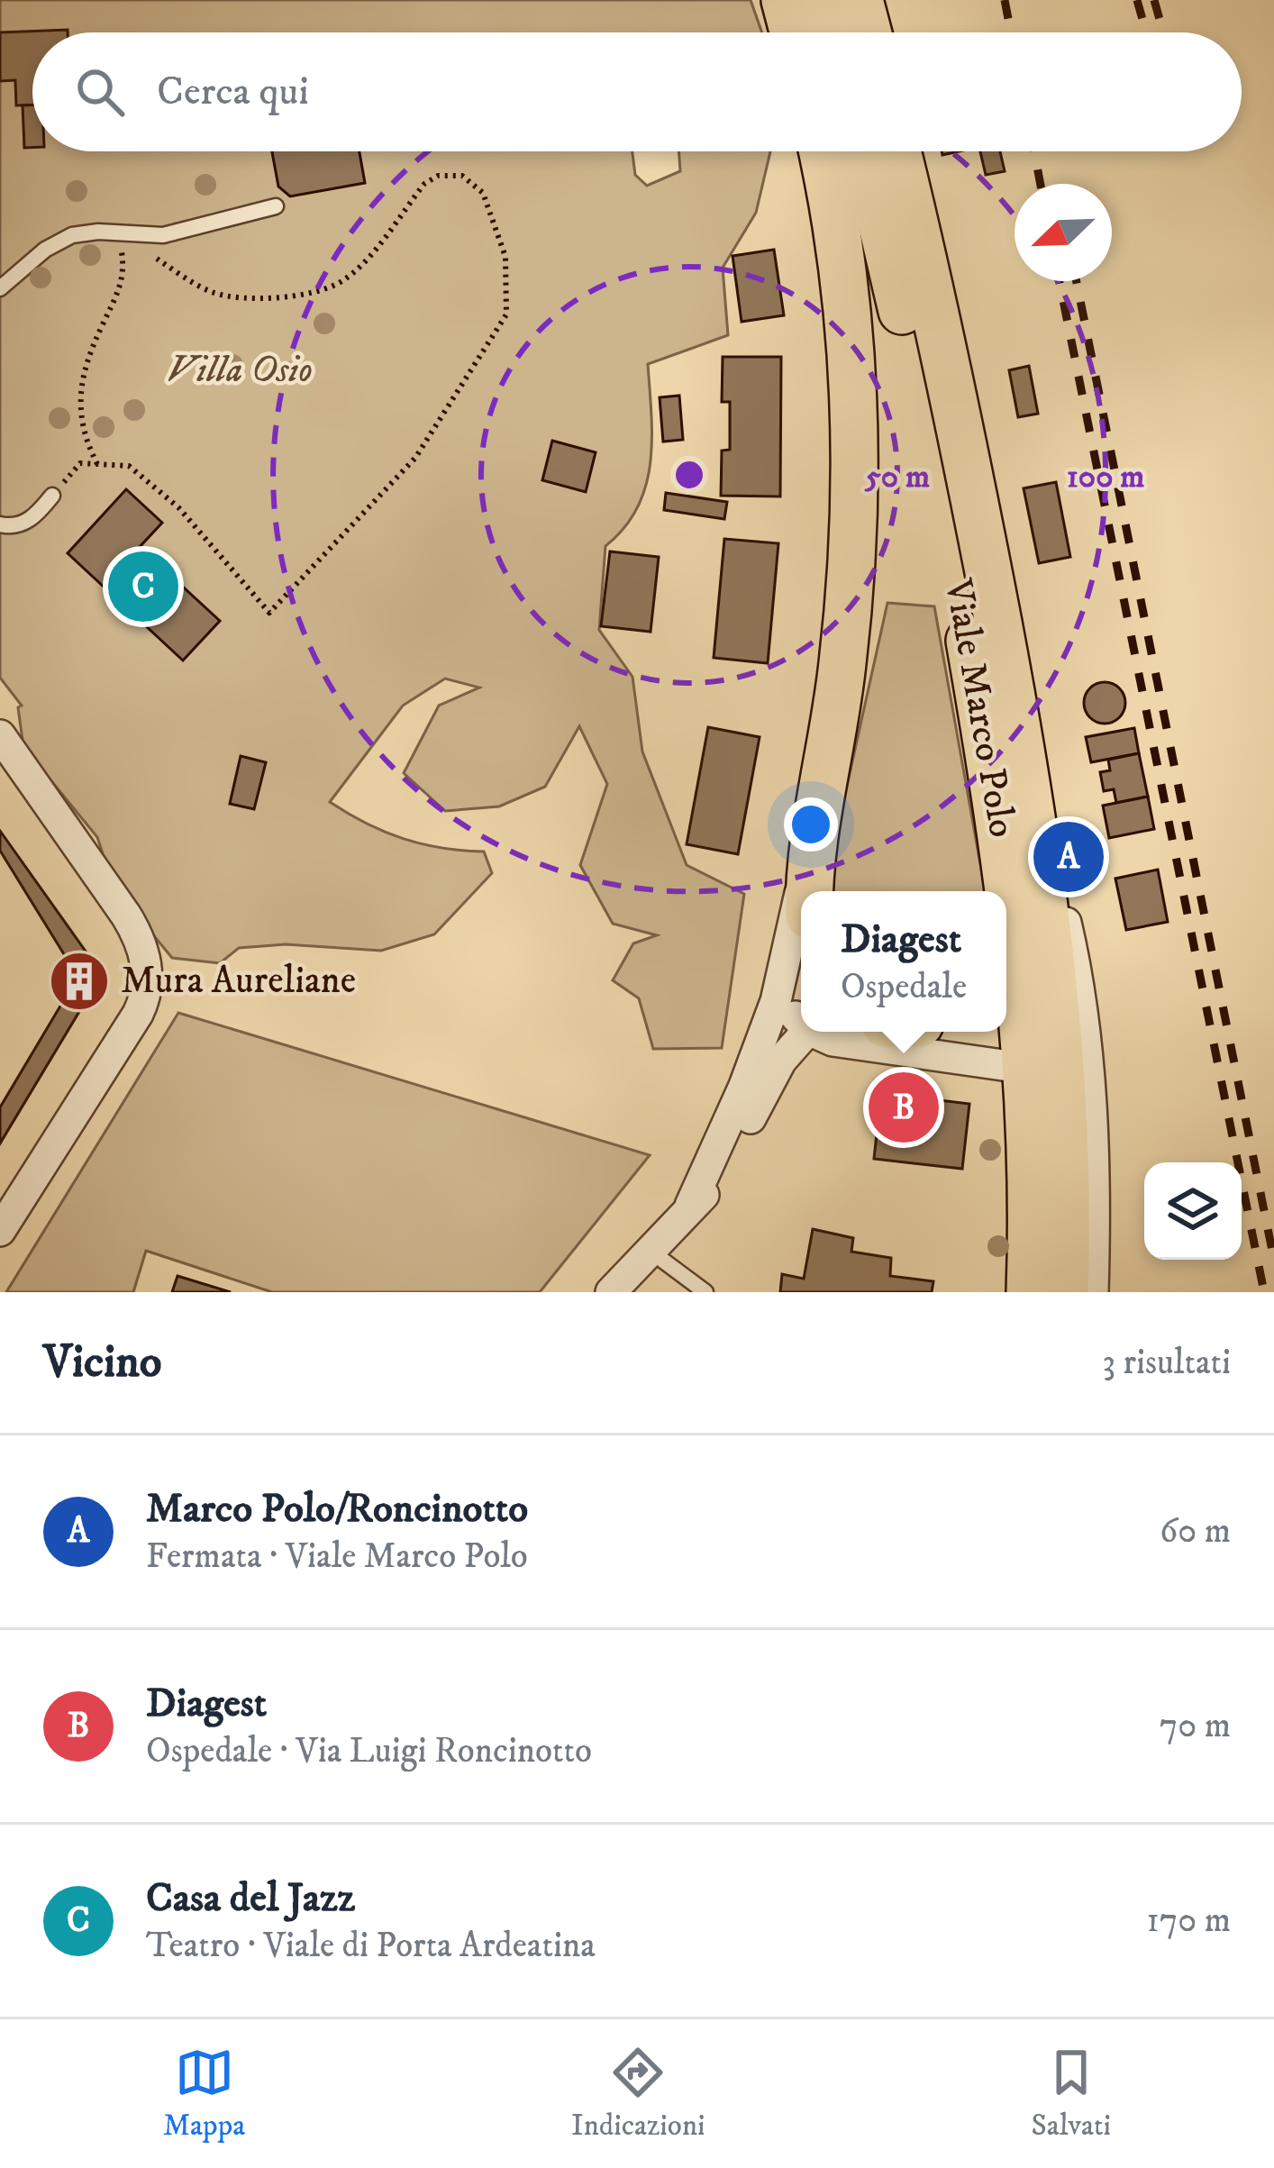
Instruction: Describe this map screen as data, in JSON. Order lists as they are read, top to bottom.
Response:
{
  "streets": {
    "main road": ["Viale Marco Polo"]
  },
  "parks": ["Villa Osio"],
  "places": {
    "building": ["Mura Aureliane"]
  },
  "north": "bottom left",
  "page": {
    "search": "Cerca qui",
    "pins": ["C", "A", "B"],
    "popup": ["Diagest", "Ospedale"],
    "heading": ["Vicino", "3 risultati"],
    "list": [
      {
        "mark": "A",
        "name": "Marco Polo/Roncinotto",
        "note": "Fermata · Viale Marco Polo",
        "value": "60 m"
      },
      {
        "mark": "B",
        "name": "Diagest",
        "note": "Ospedale · Via Luigi Roncinotto",
        "value": "70 m"
      },
      {
        "mark": "C",
        "name": "Casa del Jazz",
        "note": "Teatro · Viale di Porta Ardeatina",
        "value": "170 m"
      }
    ],
    "nav": ["Mappa", "Indicazioni", "Salvati"]
  },
  "rings": ["50 m", "100 m"]
}
